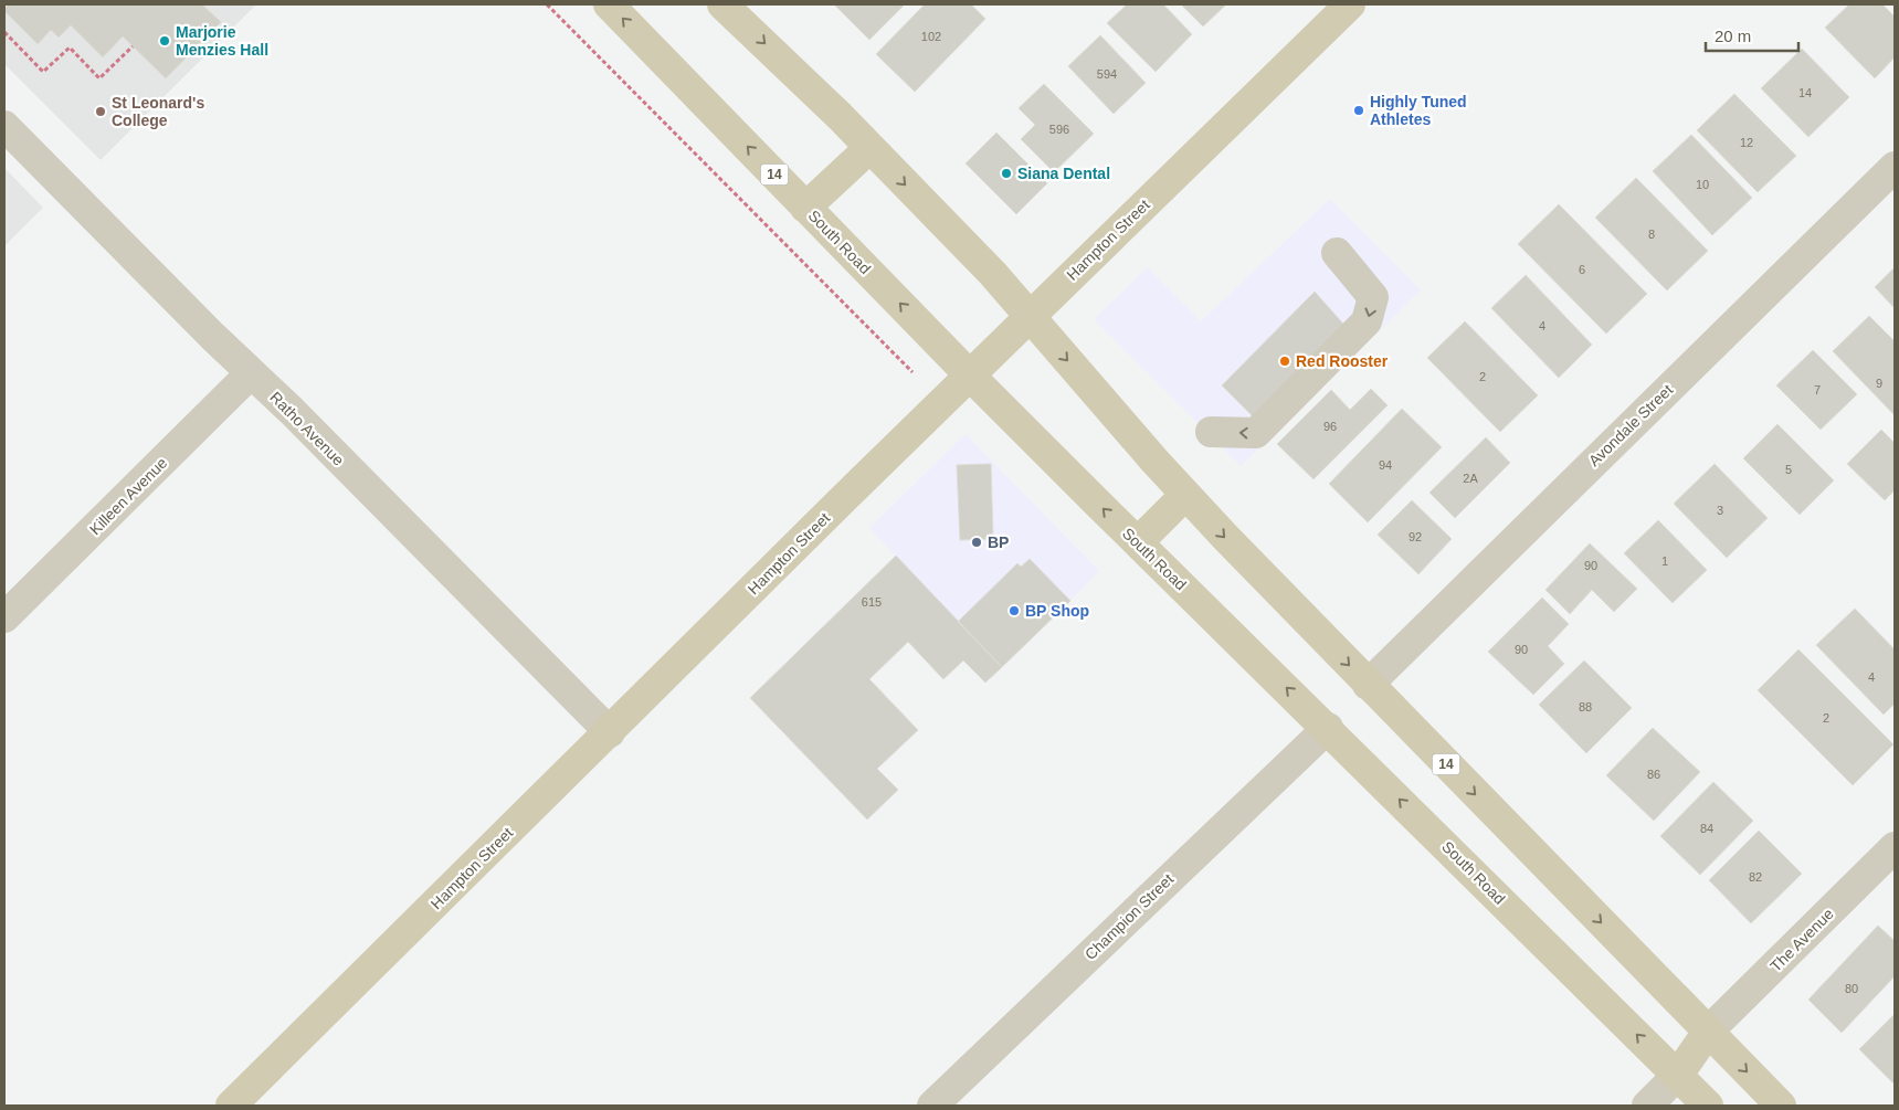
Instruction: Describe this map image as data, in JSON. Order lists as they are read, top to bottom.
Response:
{
  "streets": {
    "main road": ["14", "Hampton Street", "South Road"],
    "street": [
      "Avondale Street",
      "Ratho Avenue",
      "Killeen Avenue",
      "Champion Street",
      "The Avenue"
    ]
  },
  "crossings": [
    ["14", "Hampton Street"],
    ["14", "Avondale Street"],
    ["14", "The Avenue"],
    ["Hampton Street", "South Road"],
    ["Hampton Street", "Ratho Avenue"],
    ["South Road", "Champion Street"],
    ["Ratho Avenue", "Killeen Avenue"]
  ],
  "places": [
    "Marjorie Menzies Hall",
    "Highly Tuned Athletes",
    "St Leonard's College",
    "Siana Dental",
    "Red Rooster",
    "BP",
    "BP Shop"
  ],
  "house_numbers": [
    "102",
    "594",
    "14",
    "596",
    "12",
    "10",
    "8",
    "6",
    "4",
    "2",
    "9",
    "7",
    "96",
    "94",
    "5",
    "2A",
    "3",
    "92",
    "1",
    "90",
    "615",
    "90",
    "4",
    "88",
    "2",
    "86",
    "84",
    "82",
    "80"
  ],
  "scale_bar": "20 m"
}
